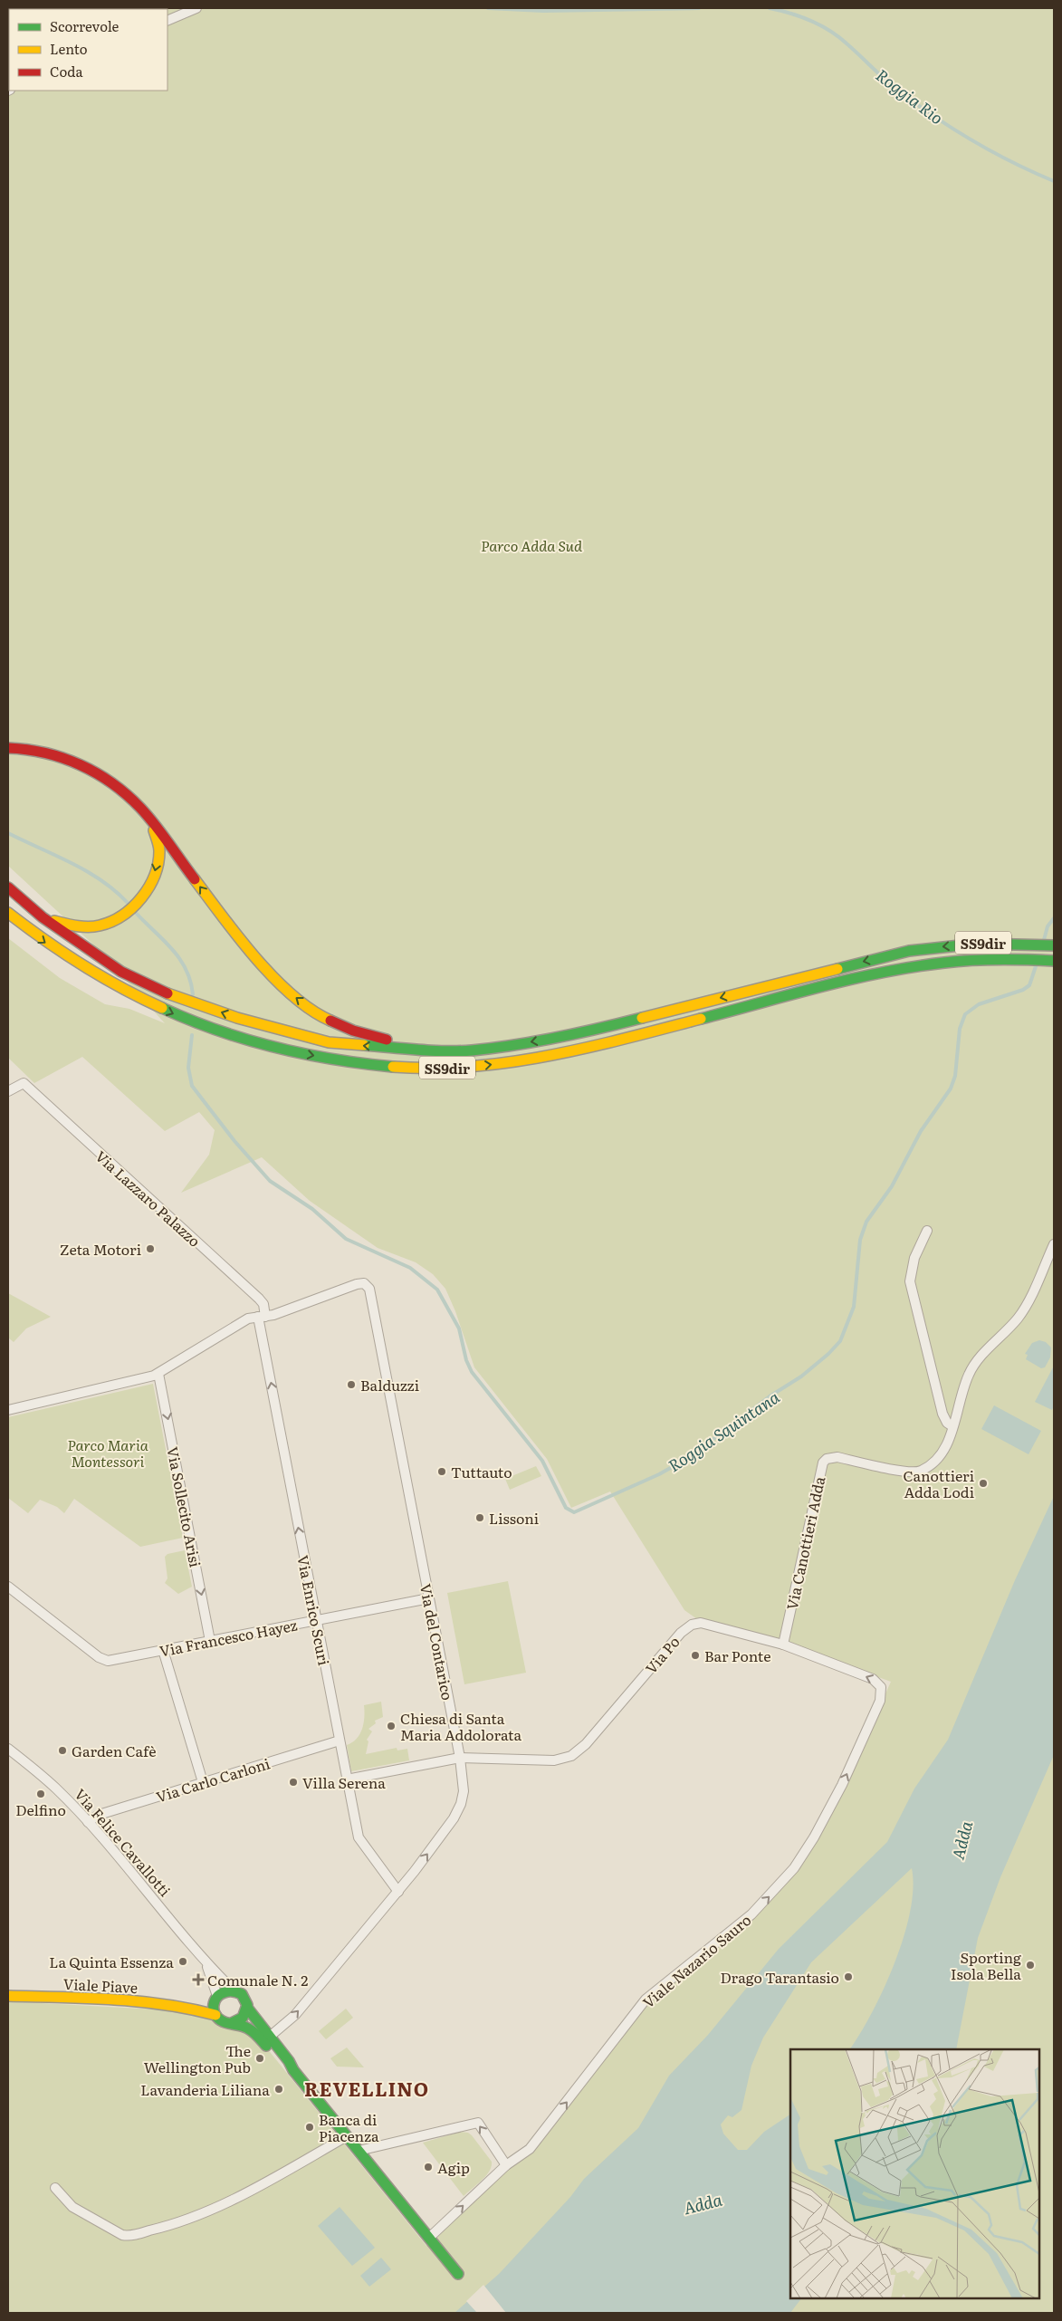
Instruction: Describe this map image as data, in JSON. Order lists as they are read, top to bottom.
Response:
{
  "streets": {
    "main road": ["SS9dir", "Viale Piave"],
    "street": [
      "Via Lazzaro Palazzo",
      "Via Sollecito Arisi",
      "Via Canottieri Adda",
      "Via Enrico Scuri",
      "Via Francesco Hayez",
      "Via del Contarico",
      "Via Po",
      "Via Carlo Carloni",
      "Via Felice Cavallotti",
      "Viale Nazario Sauro"
    ]
  },
  "crossings": [
    ["Via Lazzaro Palazzo", "Via Enrico Scuri"],
    ["Via Lazzaro Palazzo", "Via del Contarico"],
    ["Via Sollecito Arisi", "Via Francesco Hayez"],
    ["Via Canottieri Adda", "Via Po"],
    ["Via Enrico Scuri", "Via Francesco Hayez"],
    ["Via Enrico Scuri", "Via del Contarico"],
    ["Via Enrico Scuri", "Via Po"],
    ["Via Enrico Scuri", "Via Carlo Carloni"],
    ["Via Francesco Hayez", "Via del Contarico"],
    ["Via del Contarico", "Via Po"],
    ["Via Po", "Viale Nazario Sauro"],
    ["Via Carlo Carloni", "Via Felice Cavallotti"],
    ["Via Felice Cavallotti", "Viale Piave"]
  ],
  "one_way": [
    "Via Sollecito Arisi",
    "Via Enrico Scuri",
    "Via del Contarico",
    "Viale Nazario Sauro"
  ],
  "districts": ["REVELLINO"],
  "water": ["Roggia Rio", "Roggia Squintana", "Adda"],
  "parks": ["Parco Adda Sud", "Parco Maria Montessori"],
  "places": {
    "other": [
      "Zeta Motori",
      "Balduzzi",
      "Tuttauto",
      "Canottieri Adda Lodi",
      "Lissoni",
      "Bar Ponte",
      "Chiesa di Santa Maria Addolorata",
      "Garden Cafè",
      "Villa Serena",
      "Delfino",
      "La Quinta Essenza",
      "Sporting Isola Bella",
      "Drago Tarantasio",
      "The Wellington Pub",
      "Lavanderia Liliana",
      "Banca di Piacenza",
      "Agip"
    ],
    "health": ["Comunale N. 2"]
  },
  "legend": ["Scorrevole", "Lento", "Coda"]
}
